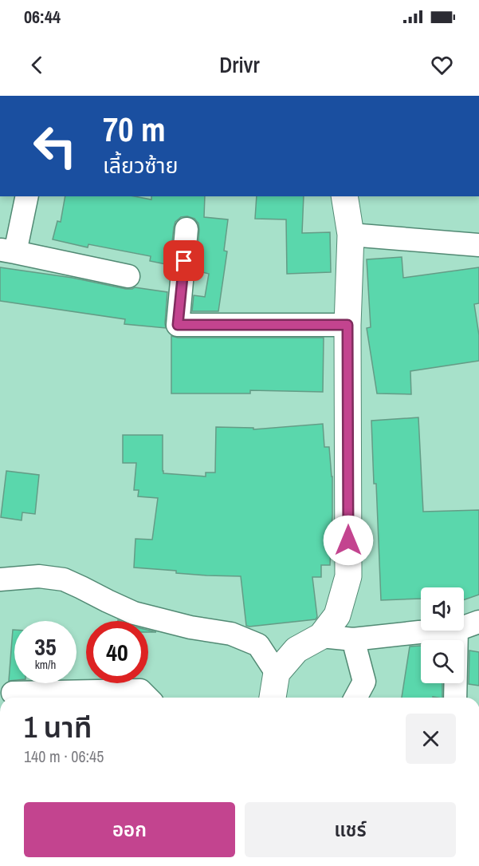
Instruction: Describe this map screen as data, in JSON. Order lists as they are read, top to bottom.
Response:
{
  "page": {
    "status": "06:44",
    "header": "Drivr",
    "turn": ["70 m", "เลี้ยวซ้าย"],
    "speed": "35 km/h",
    "limit": "40",
    "heading": ["1 นาที", "140 m · 06:45"],
    "buttons": ["ออก", "แชร์"]
  }
}
